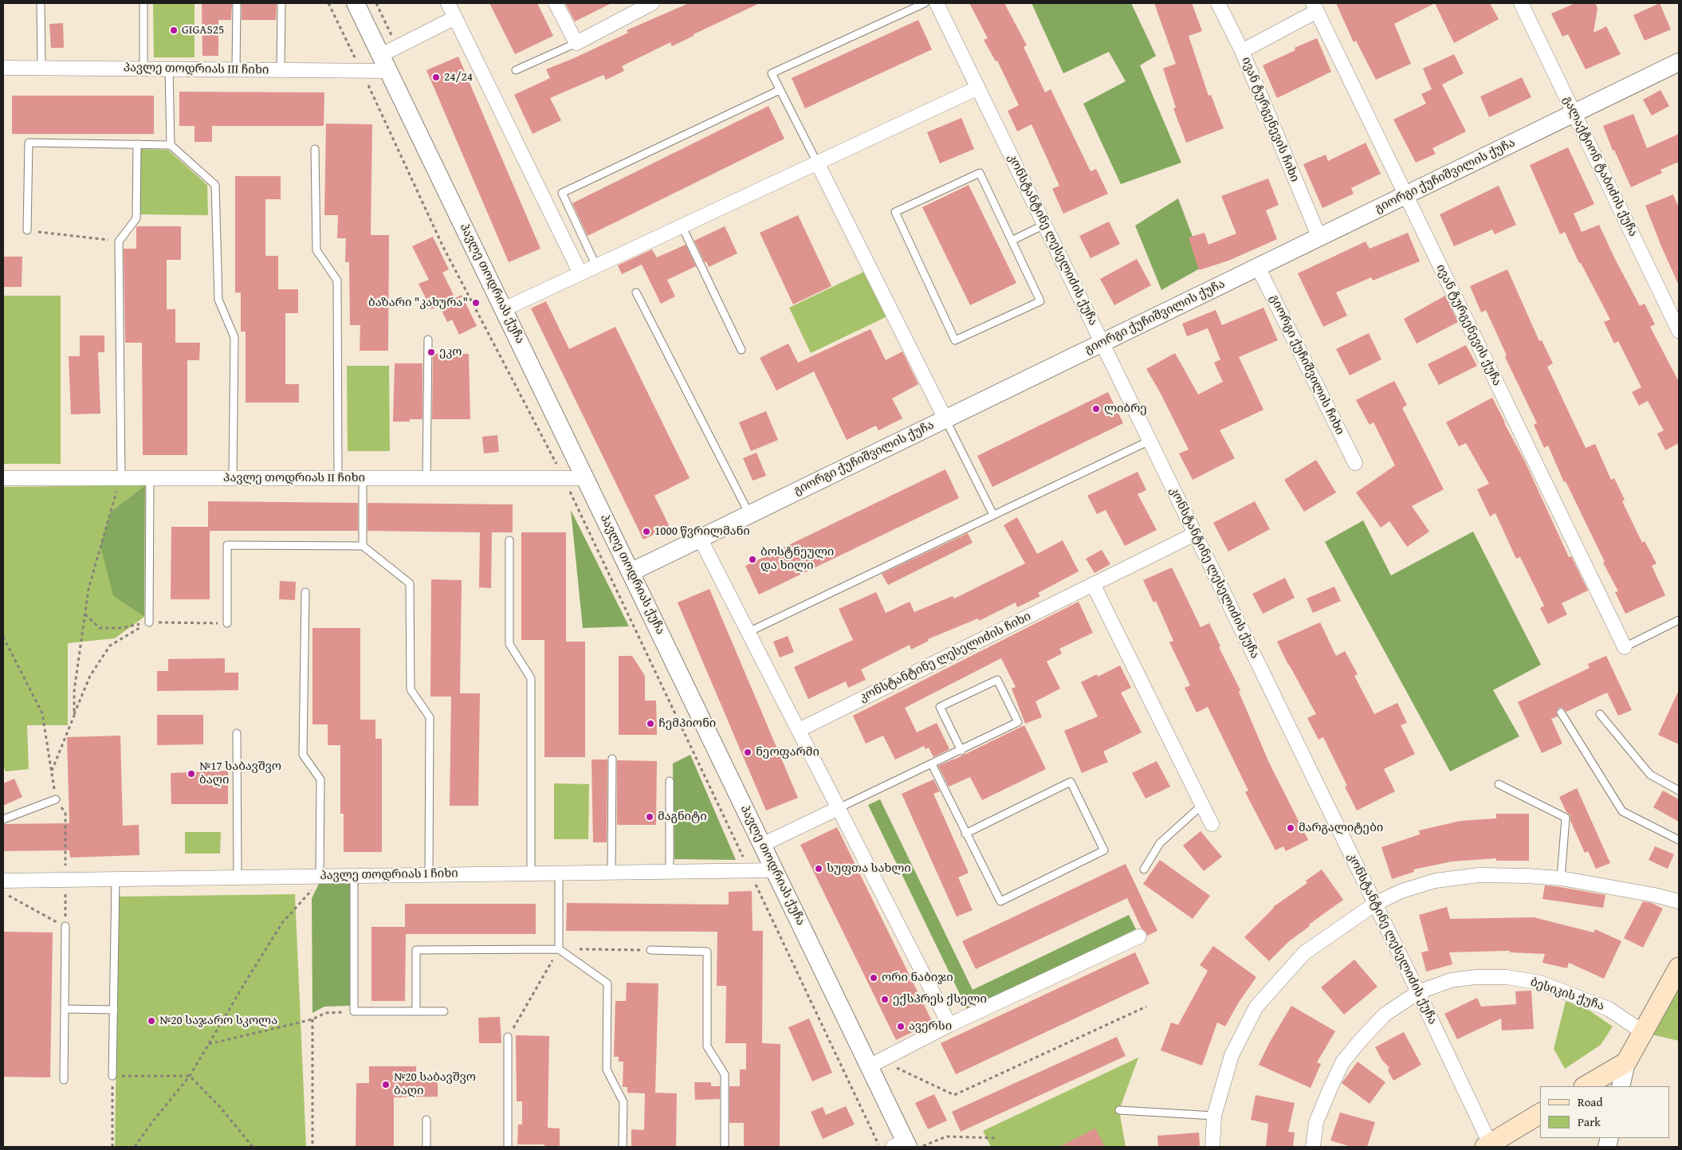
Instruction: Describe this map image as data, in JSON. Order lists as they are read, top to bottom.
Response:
{
  "streets": {
    "street": [
      "პავლე თოდრიას III ჩიხი",
      "ივან ტურგენევის ჩიხი",
      "გალაქტიონ ტაბიძის ქუჩა",
      "გიორგი ქუჩიშვილის ქუჩა",
      "კონსტანტინე ლესელიძის ქუჩა",
      "პავლე თოდრიას ქუჩა",
      "ივან ტურგენევის ქუჩა",
      "გიორგი ქუჩიშვილის ჩიხი",
      "პავლე თოდრიას II ჩიხი",
      "კონსტანტინე ლესელიძის ჩიხი",
      "პავლე თოდრიას I ჩიხი",
      "ბესიკის ქუჩა"
    ]
  },
  "crossings": [
    ["პავლე თოდრიას III ჩიხი", "პავლე თოდრიას ქუჩა"],
    ["ივან ტურგენევის ჩიხი", "გიორგი ქუჩიშვილის ქუჩა"],
    ["გალაქტიონ ტაბიძის ქუჩა", "გიორგი ქუჩიშვილის ქუჩა"],
    ["გიორგი ქუჩიშვილის ქუჩა", "კონსტანტინე ლესელიძის ქუჩა"],
    ["გიორგი ქუჩიშვილის ქუჩა", "პავლე თოდრიას ქუჩა"],
    ["გიორგი ქუჩიშვილის ქუჩა", "ივან ტურგენევის ქუჩა"],
    ["გიორგი ქუჩიშვილის ქუჩა", "გიორგი ქუჩიშვილის ჩიხი"],
    ["კონსტანტინე ლესელიძის ქუჩა", "კონსტანტინე ლესელიძის ჩიხი"],
    ["კონსტანტინე ლესელიძის ქუჩა", "ბესიკის ქუჩა"],
    ["პავლე თოდრიას ქუჩა", "პავლე თოდრიას II ჩიხი"],
    ["პავლე თოდრიას ქუჩა", "პავლე თოდრიას I ჩიხი"]
  ],
  "places": [
    "GIGAS25",
    "24/24",
    "ბაზარი \"კახურა\"",
    "ეკო",
    "ლიბრე",
    "1000 წვრილმანი",
    "ბოსტნეული და ხილი",
    "ჩემპიონი",
    "ნეოფარმი",
    "№17 საბავშვო ბაღი",
    "მაგნიტი",
    "მარგალიტები",
    "სუფთა სახლი",
    "ორი ნაბიჯი",
    "ექსპრეს ქსელი",
    "№20 საჯარო სკოლა",
    "ავერსი",
    "№20 საბავშვო ბაღი"
  ],
  "legend": ["Road", "Park"]
}
